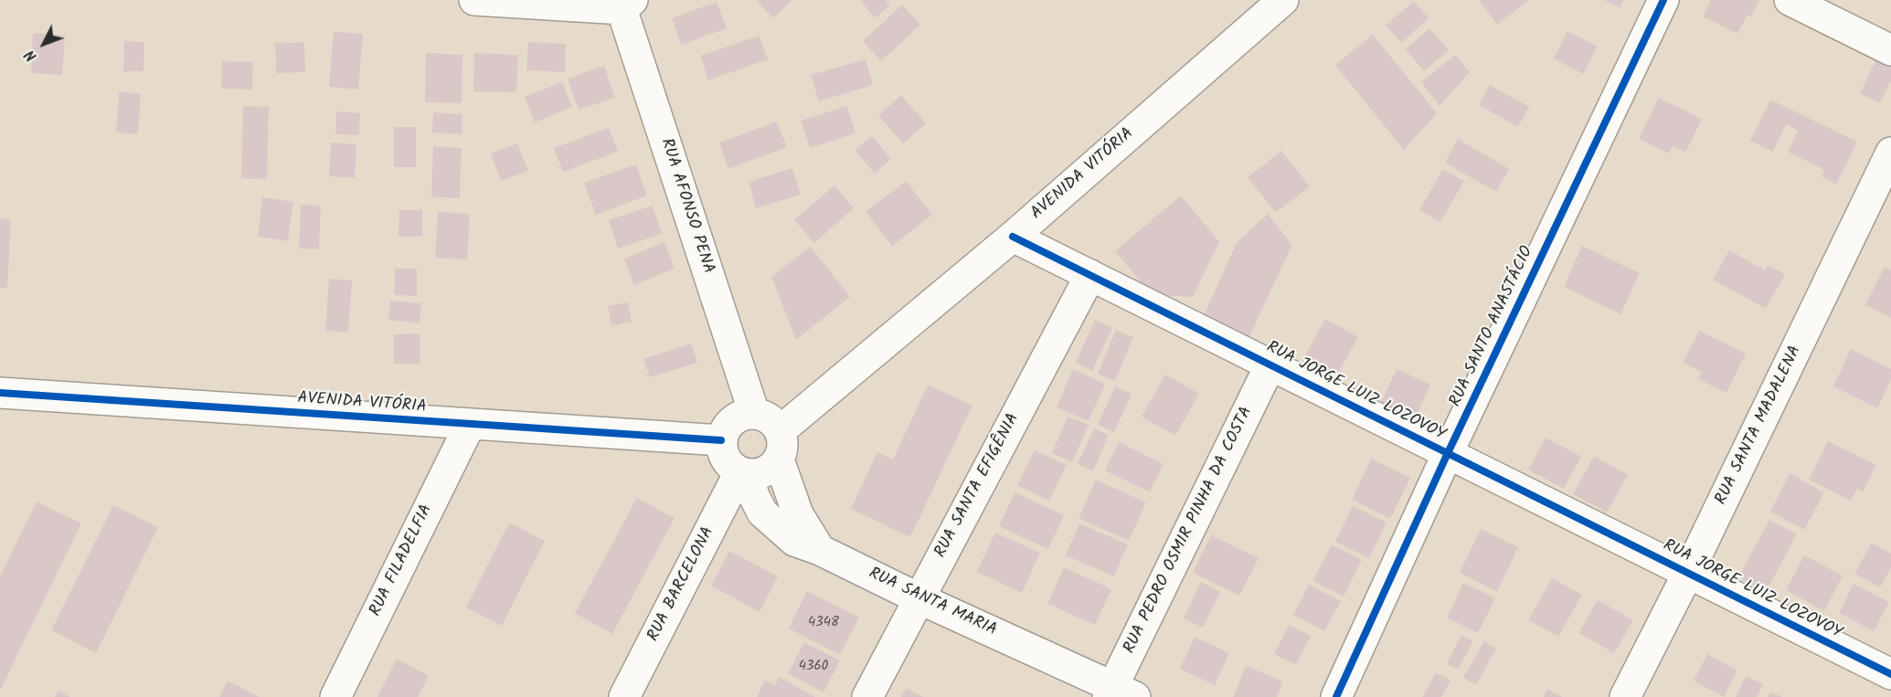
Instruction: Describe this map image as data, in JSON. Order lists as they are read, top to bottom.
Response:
{
  "streets": {
    "street": [
      "AVENIDA VITÓRIA",
      "RUA AFONSO PENA",
      "RUA SANTO ANASTÁCIO",
      "RUA JORGE LUIZ LOZOVOY",
      "RUA SANTA MADALENA",
      "RUA SANTA EFIGÊNIA",
      "RUA PEDRO OSMIR PINHA DA COSTA",
      "RUA FILADELFIA",
      "RUA BARCELONA",
      "RUA SANTA MARIA"
    ]
  },
  "crossings": [
    ["AVENIDA VITÓRIA", "RUA AFONSO PENA"],
    ["AVENIDA VITÓRIA", "RUA JORGE LUIZ LOZOVOY"],
    ["AVENIDA VITÓRIA", "RUA FILADELFIA"],
    ["AVENIDA VITÓRIA", "RUA BARCELONA"],
    ["AVENIDA VITÓRIA", "RUA SANTA MARIA"],
    ["RUA AFONSO PENA", "RUA BARCELONA"],
    ["RUA AFONSO PENA", "RUA SANTA MARIA"],
    ["RUA SANTO ANASTÁCIO", "RUA JORGE LUIZ LOZOVOY"],
    ["RUA JORGE LUIZ LOZOVOY", "RUA SANTA MADALENA"],
    ["RUA JORGE LUIZ LOZOVOY", "RUA SANTA EFIGÊNIA"],
    ["RUA JORGE LUIZ LOZOVOY", "RUA PEDRO OSMIR PINHA DA COSTA"],
    ["RUA SANTA EFIGÊNIA", "RUA SANTA MARIA"],
    ["RUA PEDRO OSMIR PINHA DA COSTA", "RUA SANTA MARIA"],
    ["RUA BARCELONA", "RUA SANTA MARIA"]
  ],
  "house_numbers": ["4348", "4360"],
  "north": "bottom left"
}
